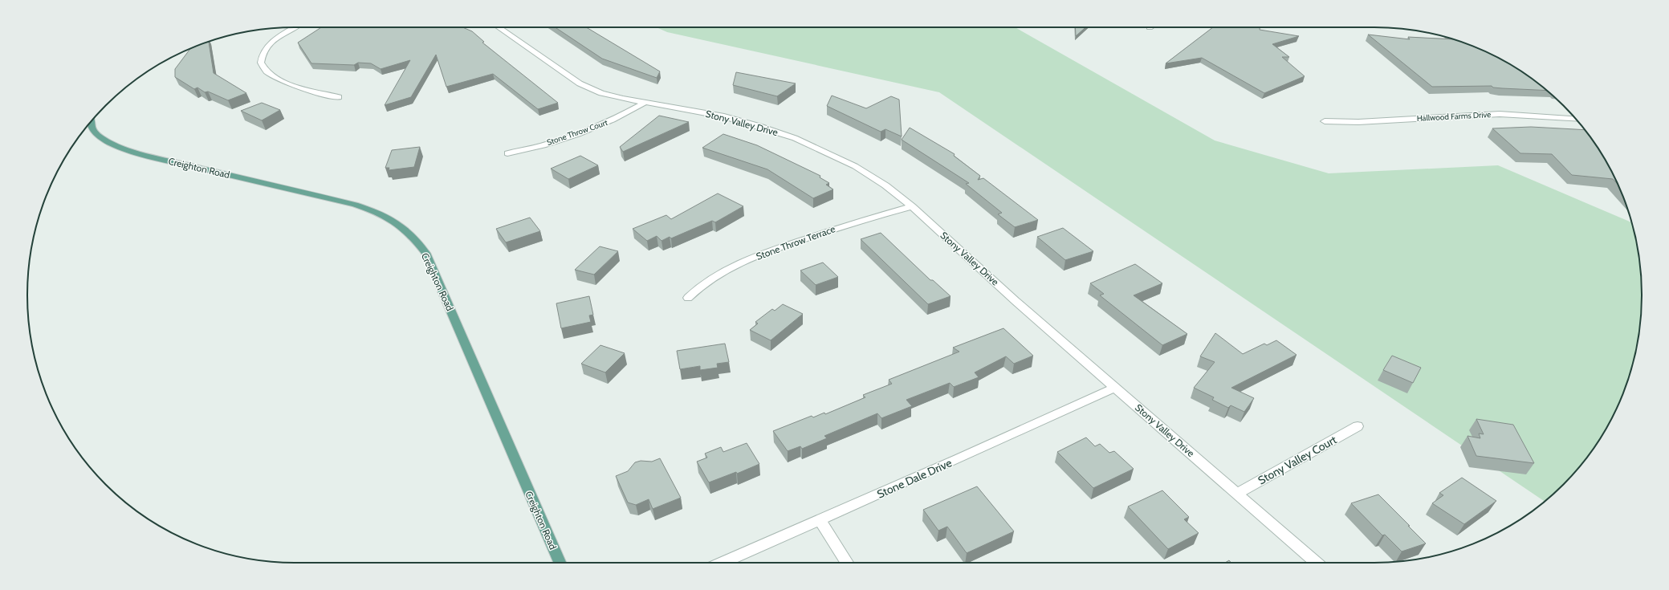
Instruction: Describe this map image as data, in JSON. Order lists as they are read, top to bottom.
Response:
{
  "streets": {
    "main road": ["Creighton Road"],
    "street": [
      "Hallwood Farms Drive",
      "Stony Valley Drive",
      "Stone Throw Court",
      "Stone Throw Terrace",
      "Stony Valley Court",
      "Stone Dale Drive"
    ]
  },
  "crossings": [
    ["Stony Valley Drive", "Stone Throw Court"],
    ["Stony Valley Drive", "Stone Throw Terrace"],
    ["Stony Valley Drive", "Stony Valley Court"],
    ["Stony Valley Drive", "Stone Dale Drive"]
  ]
}
